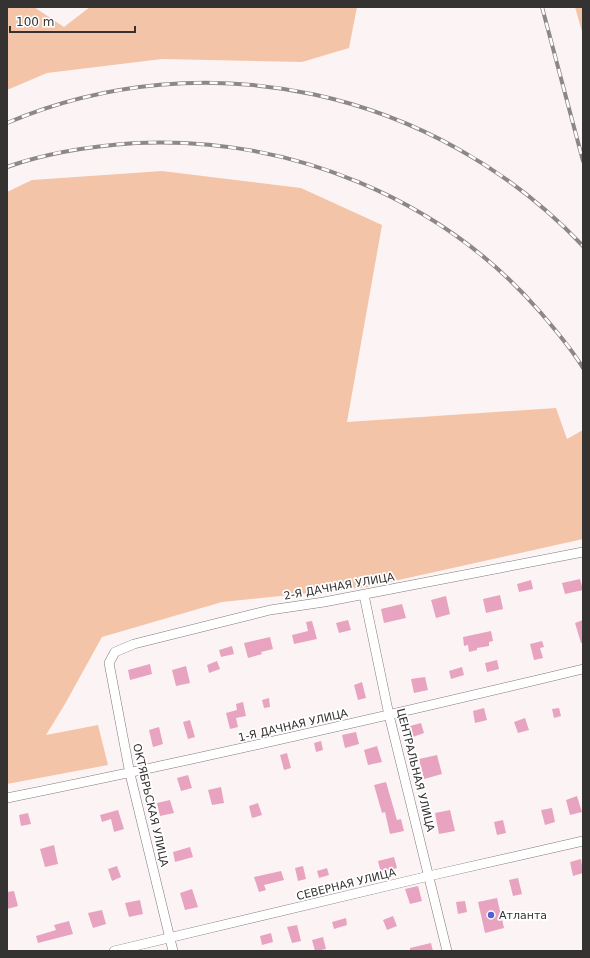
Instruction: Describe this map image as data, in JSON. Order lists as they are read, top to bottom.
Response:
{
  "streets": {
    "street": [
      "2-Я ДАЧНАЯ УЛИЦА",
      "1-Я ДАЧНАЯ УЛИЦА",
      "ЦЕНТРАЛЬНАЯ УЛИЦА",
      "ОКТЯБРЬСКАЯ УЛИЦА",
      "СЕВЕРНАЯ УЛИЦА"
    ]
  },
  "crossings": [
    ["2-Я ДАЧНАЯ УЛИЦА", "ЦЕНТРАЛЬНАЯ УЛИЦА"],
    ["2-Я ДАЧНАЯ УЛИЦА", "ОКТЯБРЬСКАЯ УЛИЦА"],
    ["1-Я ДАЧНАЯ УЛИЦА", "ЦЕНТРАЛЬНАЯ УЛИЦА"],
    ["1-Я ДАЧНАЯ УЛИЦА", "ОКТЯБРЬСКАЯ УЛИЦА"],
    ["ЦЕНТРАЛЬНАЯ УЛИЦА", "СЕВЕРНАЯ УЛИЦА"],
    ["ОКТЯБРЬСКАЯ УЛИЦА", "СЕВЕРНАЯ УЛИЦА"]
  ],
  "places": ["Атланта"],
  "scale_bar": "100 m"
}
